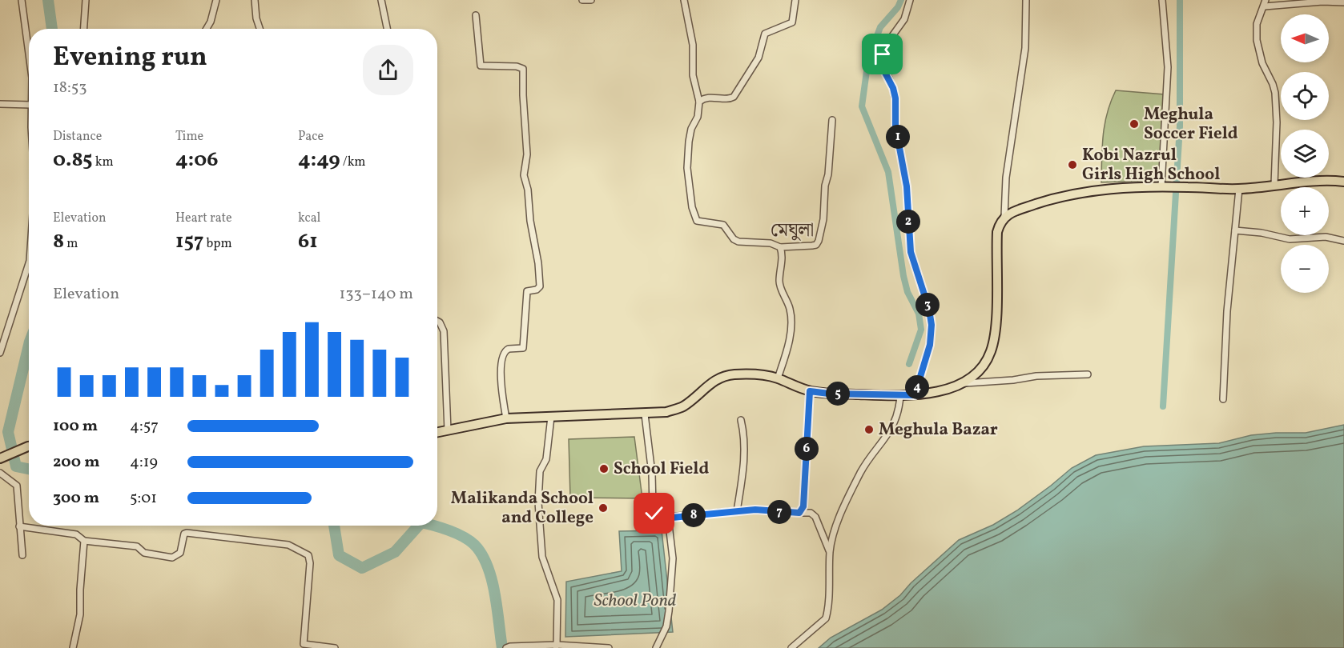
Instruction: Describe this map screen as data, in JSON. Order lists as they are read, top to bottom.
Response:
{
  "districts": ["মেঘুলা"],
  "water": ["School Pond"],
  "places": [
    "Meghula Soccer Field",
    "Kobi Nazrul Girls High School",
    "Meghula Bazar",
    "School Field",
    "Malikanda School and College"
  ],
  "north": "left",
  "page": {
    "map_buttons": ["+", "−"],
    "heading": ["Evening run", "18:53"],
    "stats": [
      ["Distance", "0.85 km"],
      ["Time", "4:06"],
      ["Pace", "4:49 /km"],
      ["Elevation", "8 m"],
      ["Heart rate", "157 bpm"],
      ["kcal", "61"]
    ],
    "pins": [
      "1",
      "2",
      "3",
      "4",
      "5",
      "6",
      "7",
      "8"
    ],
    "chart": ["Elevation", "133–140 m"],
    "list": [
      {
        "name": "100 m",
        "note": "4:57"
      },
      {
        "name": "200 m",
        "note": "4:19"
      },
      {
        "name": "300 m",
        "note": "5:01"
      }
    ]
  }
}
